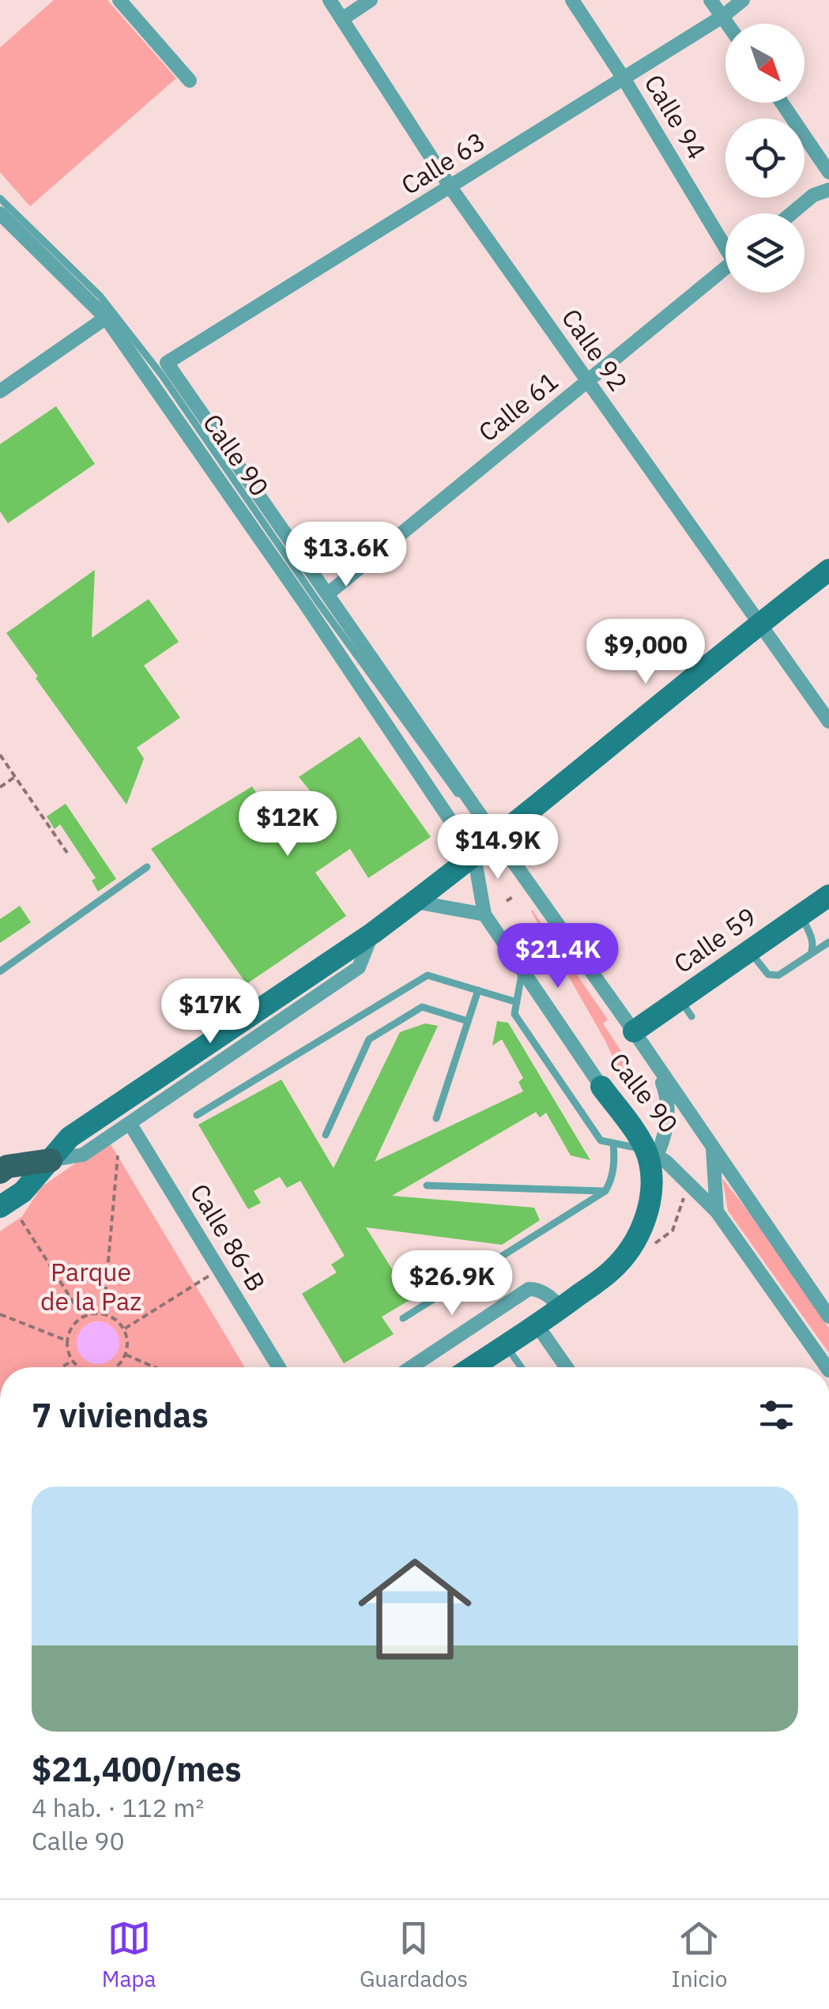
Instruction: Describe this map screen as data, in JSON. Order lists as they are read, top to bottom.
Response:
{
  "streets": {
    "street": [
      "Calle 94",
      "Calle 63",
      "Calle 92",
      "Calle 61",
      "Calle 90",
      "Calle 59",
      "Calle 86-B"
    ]
  },
  "crossings": [
    ["Calle 94", "Calle 63"],
    ["Calle 63", "Calle 92"],
    ["Calle 63", "Calle 90"],
    ["Calle 92", "Calle 61"],
    ["Calle 61", "Calle 90"],
    ["Calle 90", "Calle 59"]
  ],
  "parks": ["Parque de la Paz"],
  "north": "bottom right",
  "page": {
    "price": [
      "$13.6K",
      "$9,000",
      "$12K",
      "$14.9K",
      "$21.4K",
      "$17K",
      "$26.9K"
    ],
    "heading": "7 viviendas",
    "list": [
      {
        "name": "$21,400/mes",
        "note": "4 hab. · 112 m² · Calle 90"
      }
    ],
    "tabs": ["Mapa", "Guardados", "Inicio"]
  }
}
